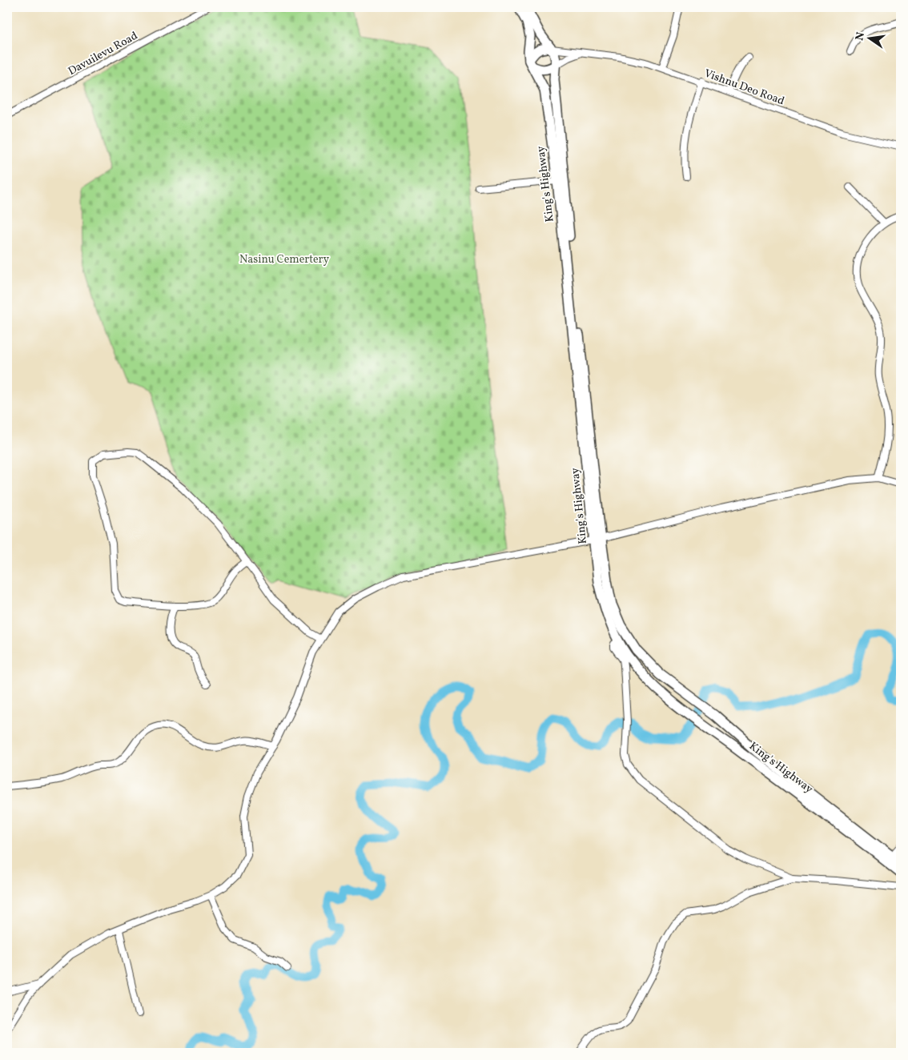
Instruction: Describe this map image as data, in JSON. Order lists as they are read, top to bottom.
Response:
{
  "streets": {
    "highway": ["King's Highway"],
    "street": ["Davuilevu Road", "Vishnu Deo Road"]
  },
  "crossings": [
    ["Vishnu Deo Road", "King's Highway"]
  ],
  "parks": ["Nasinu Cemertery"],
  "north": "left"
}
